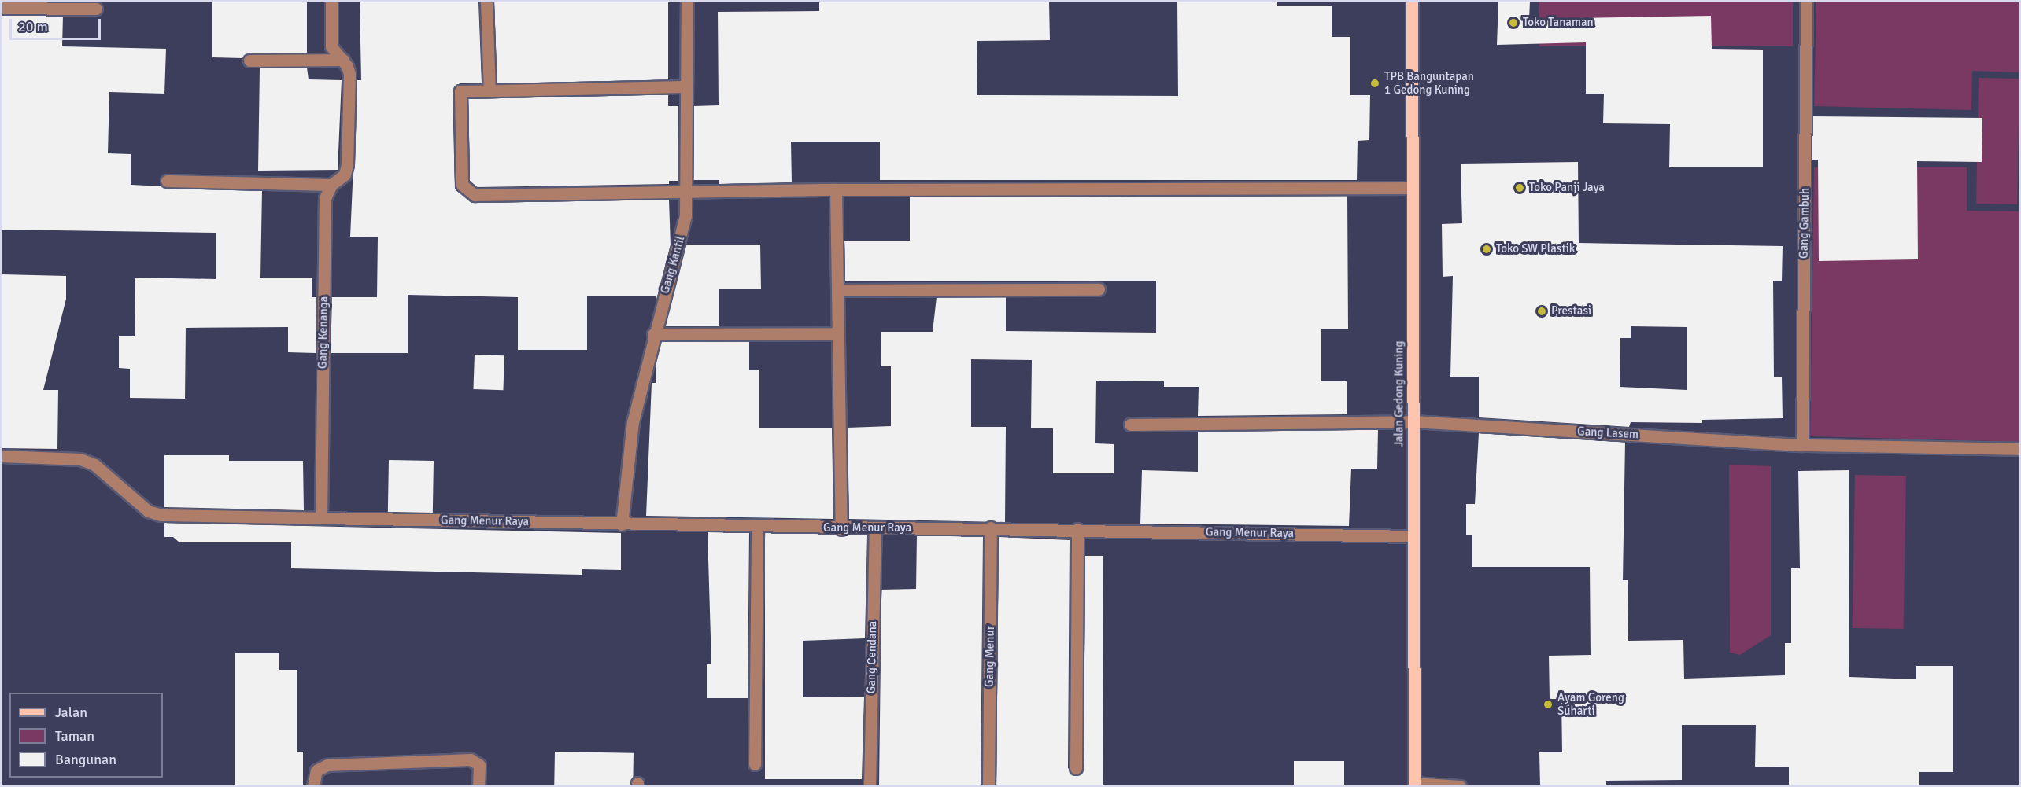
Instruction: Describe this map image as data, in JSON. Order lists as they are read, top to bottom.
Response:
{
  "streets": {
    "main road": ["Jalan Gedong Kuning"],
    "street": [
      "Gang Gambuh",
      "Gang Kantil",
      "Gang Kenanga",
      "Gang Lasem",
      "Gang Menur Raya",
      "Gang Menur",
      "Gang Cendana"
    ]
  },
  "crossings": [
    ["Gang Gambuh", "Gang Lasem"],
    ["Gang Kantil", "Gang Menur Raya"],
    ["Gang Kenanga", "Gang Menur Raya"],
    ["Jalan Gedong Kuning", "Gang Lasem"],
    ["Jalan Gedong Kuning", "Gang Menur Raya"],
    ["Gang Menur Raya", "Gang Menur"],
    ["Gang Menur Raya", "Gang Cendana"]
  ],
  "places": [
    "Toko Tanaman",
    "TPB Banguntapan 1 Gedong Kuning",
    "Toko Panji Jaya",
    "Toko SW Plastik",
    "Prestasi",
    "Ayam Goreng Suharti"
  ],
  "legend": ["Jalan", "Taman", "Bangunan"],
  "scale_bar": "20 m"
}
